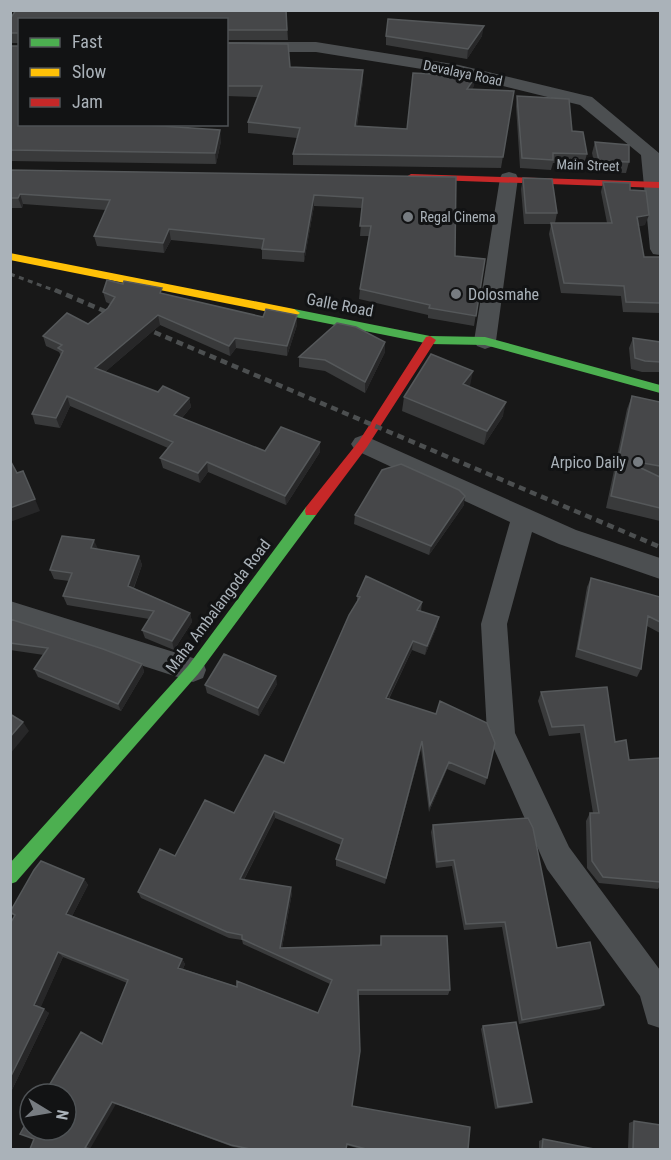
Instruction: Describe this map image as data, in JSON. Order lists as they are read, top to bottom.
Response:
{
  "streets": {
    "main road": ["Main Street", "Galle Road", "Maha Ambalangoda Road"],
    "street": ["Devalaya Road"]
  },
  "crossings": [
    ["Devalaya Road", "Main Street"],
    ["Galle Road", "Maha Ambalangoda Road"]
  ],
  "places": ["Regal Cinema", "Dolosmahe", "Arpico Daily"],
  "legend": ["Fast", "Slow", "Jam"],
  "north": "right"
}
